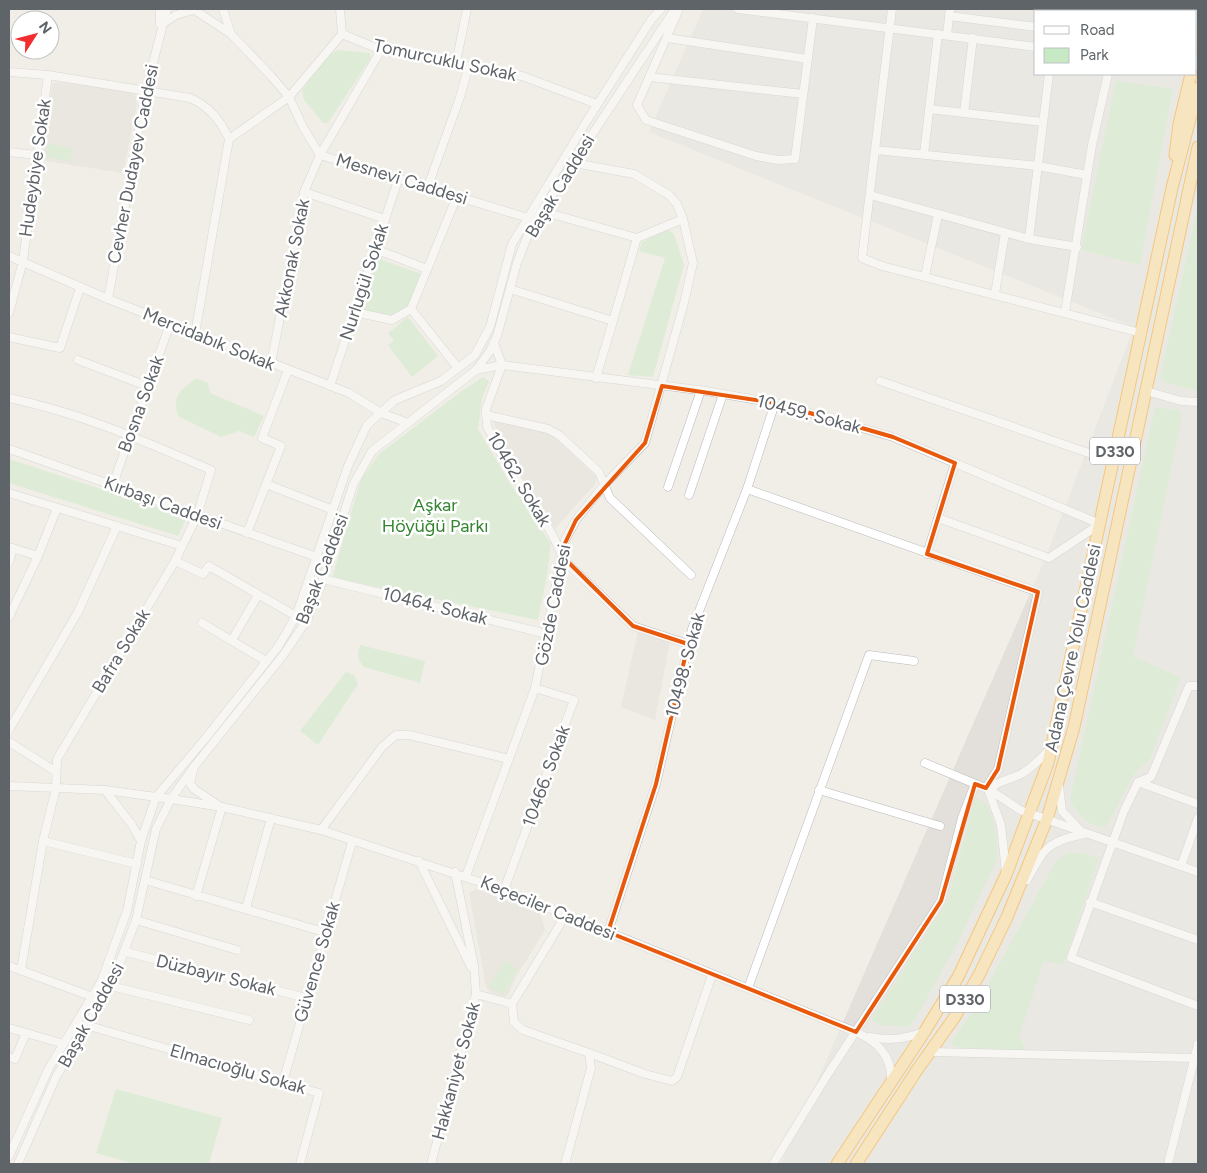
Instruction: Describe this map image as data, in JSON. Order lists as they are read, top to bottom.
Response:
{
  "streets": {
    "highway": ["D330", "Adana Çevre Yolu Caddesi"],
    "street": [
      "Tomurcuklu Sokak",
      "Cevher Dudayev Caddesi",
      "Hudeybiye Sokak",
      "Mesnevi Caddesi",
      "Başak Caddesi",
      "Akkonak Sokak",
      "Nurlugül Sokak",
      "Mercidabık Sokak",
      "Bosna Sokak",
      "10459. Sokak",
      "10462. Sokak",
      "Kırbaşı Caddesi",
      "Gözde Caddesi",
      "10464. Sokak",
      "Bafra Sokak",
      "10498. Sokak",
      "10466. Sokak",
      "Keçeciler Caddesi",
      "Güvence Sokak",
      "Düzbayır Sokak",
      "Elmacıoğlu Sokak",
      "Hakkaniyet Sokak"
    ]
  },
  "crossings": [
    ["Tomurcuklu Sokak", "Başak Caddesi"],
    ["Tomurcuklu Sokak", "Akkonak Sokak"],
    ["Cevher Dudayev Caddesi", "Mercidabık Sokak"],
    ["Hudeybiye Sokak", "Mercidabık Sokak"],
    ["Mesnevi Caddesi", "Başak Caddesi"],
    ["Mesnevi Caddesi", "Akkonak Sokak"],
    ["Mesnevi Caddesi", "Nurlugül Sokak"],
    ["Başak Caddesi", "Mercidabık Sokak"],
    ["Başak Caddesi", "10459. Sokak"],
    ["Başak Caddesi", "Kırbaşı Caddesi"],
    ["Başak Caddesi", "Gözde Caddesi"],
    ["Başak Caddesi", "10464. Sokak"],
    ["Başak Caddesi", "Keçeciler Caddesi"],
    ["Başak Caddesi", "Düzbayır Sokak"],
    ["Başak Caddesi", "Elmacıoğlu Sokak"],
    ["Akkonak Sokak", "Mercidabık Sokak"],
    ["Nurlugül Sokak", "Mercidabık Sokak"],
    ["Mercidabık Sokak", "Bosna Sokak"],
    ["Bosna Sokak", "Kırbaşı Caddesi"],
    ["Bosna Sokak", "Bafra Sokak"],
    ["10459. Sokak", "10462. Sokak"],
    ["10459. Sokak", "Gözde Caddesi"],
    ["10459. Sokak", "Adana Çevre Yolu Caddesi"],
    ["10459. Sokak", "10498. Sokak"],
    ["10462. Sokak", "Gözde Caddesi"],
    ["10462. Sokak", "10498. Sokak"],
    ["Kırbaşı Caddesi", "Bafra Sokak"],
    ["Gözde Caddesi", "10464. Sokak"],
    ["Gözde Caddesi", "10466. Sokak"],
    ["Gözde Caddesi", "Keçeciler Caddesi"],
    ["10498. Sokak", "Keçeciler Caddesi"],
    ["10466. Sokak", "Keçeciler Caddesi"],
    ["Keçeciler Caddesi", "Güvence Sokak"],
    ["Keçeciler Caddesi", "Hakkaniyet Sokak"],
    ["Güvence Sokak", "Düzbayır Sokak"],
    ["Güvence Sokak", "Elmacıoğlu Sokak"]
  ],
  "parks": ["Aşkar Höyüğü Parkı"],
  "legend": ["Road", "Park"],
  "north": "top right"
}
